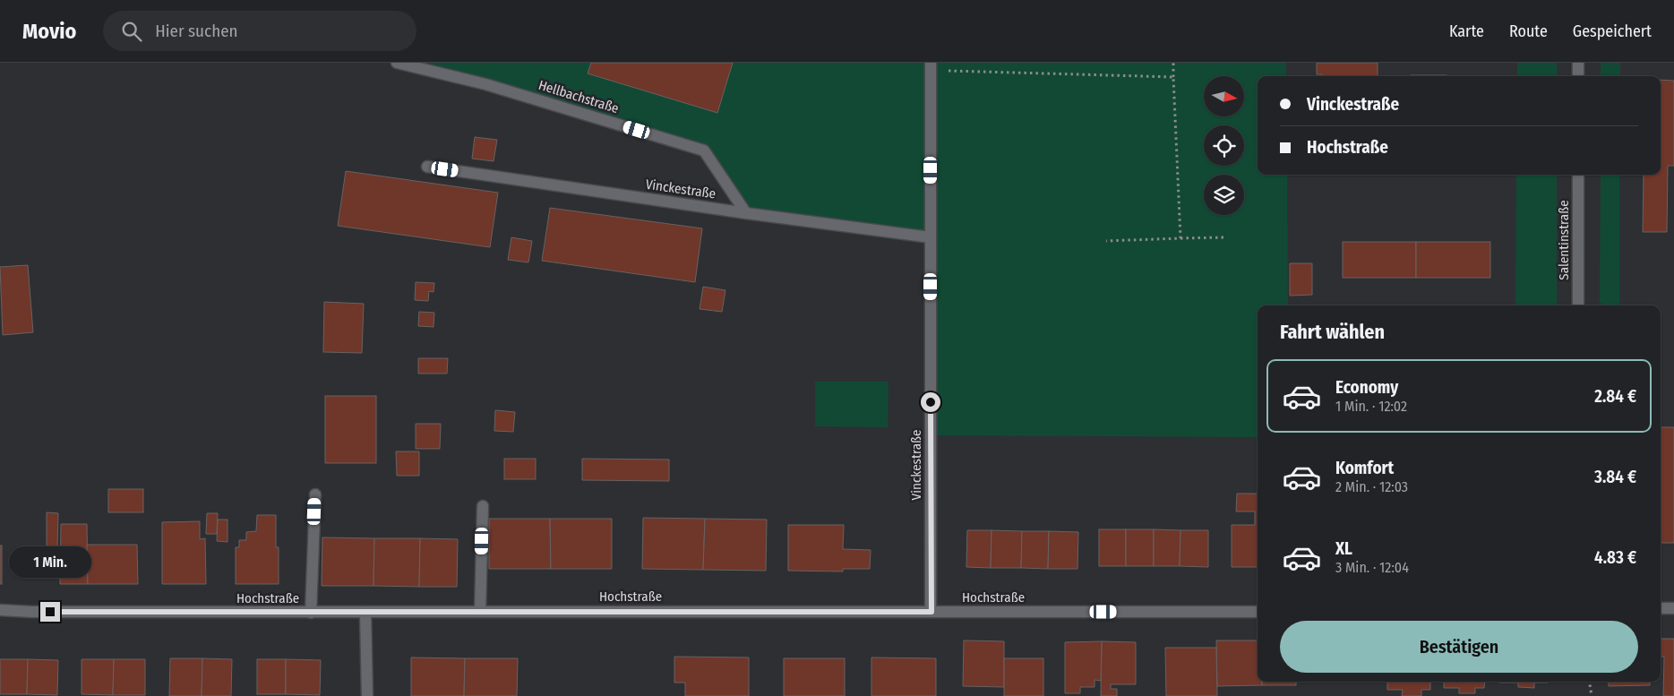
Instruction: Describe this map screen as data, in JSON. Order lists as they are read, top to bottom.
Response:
{
  "streets": {
    "street": [
      "Hellbachstraße",
      "Vinckestraße",
      "Salentinstraße",
      "Hochstraße"
    ]
  },
  "crossings": [
    ["Hellbachstraße", "Vinckestraße"],
    ["Vinckestraße", "Hochstraße"]
  ],
  "north": "right",
  "page": {
    "header": "Movio",
    "search": "Hier suchen",
    "nav": ["Karte", "Route", "Gespeichert"],
    "banner": ["Vinckestraße", "Hochstraße"],
    "heading": "Fahrt wählen",
    "list": [
      {
        "name": "Economy",
        "note": "1 Min. · 12:02",
        "value": "2.84 €"
      },
      {
        "name": "Komfort",
        "note": "2 Min. · 12:03",
        "value": "3.84 €"
      },
      {
        "name": "XL",
        "note": "3 Min. · 12:04",
        "value": "4.83 €"
      }
    ],
    "bubble": "1 Min.",
    "buttons": "Bestätigen"
  }
}
